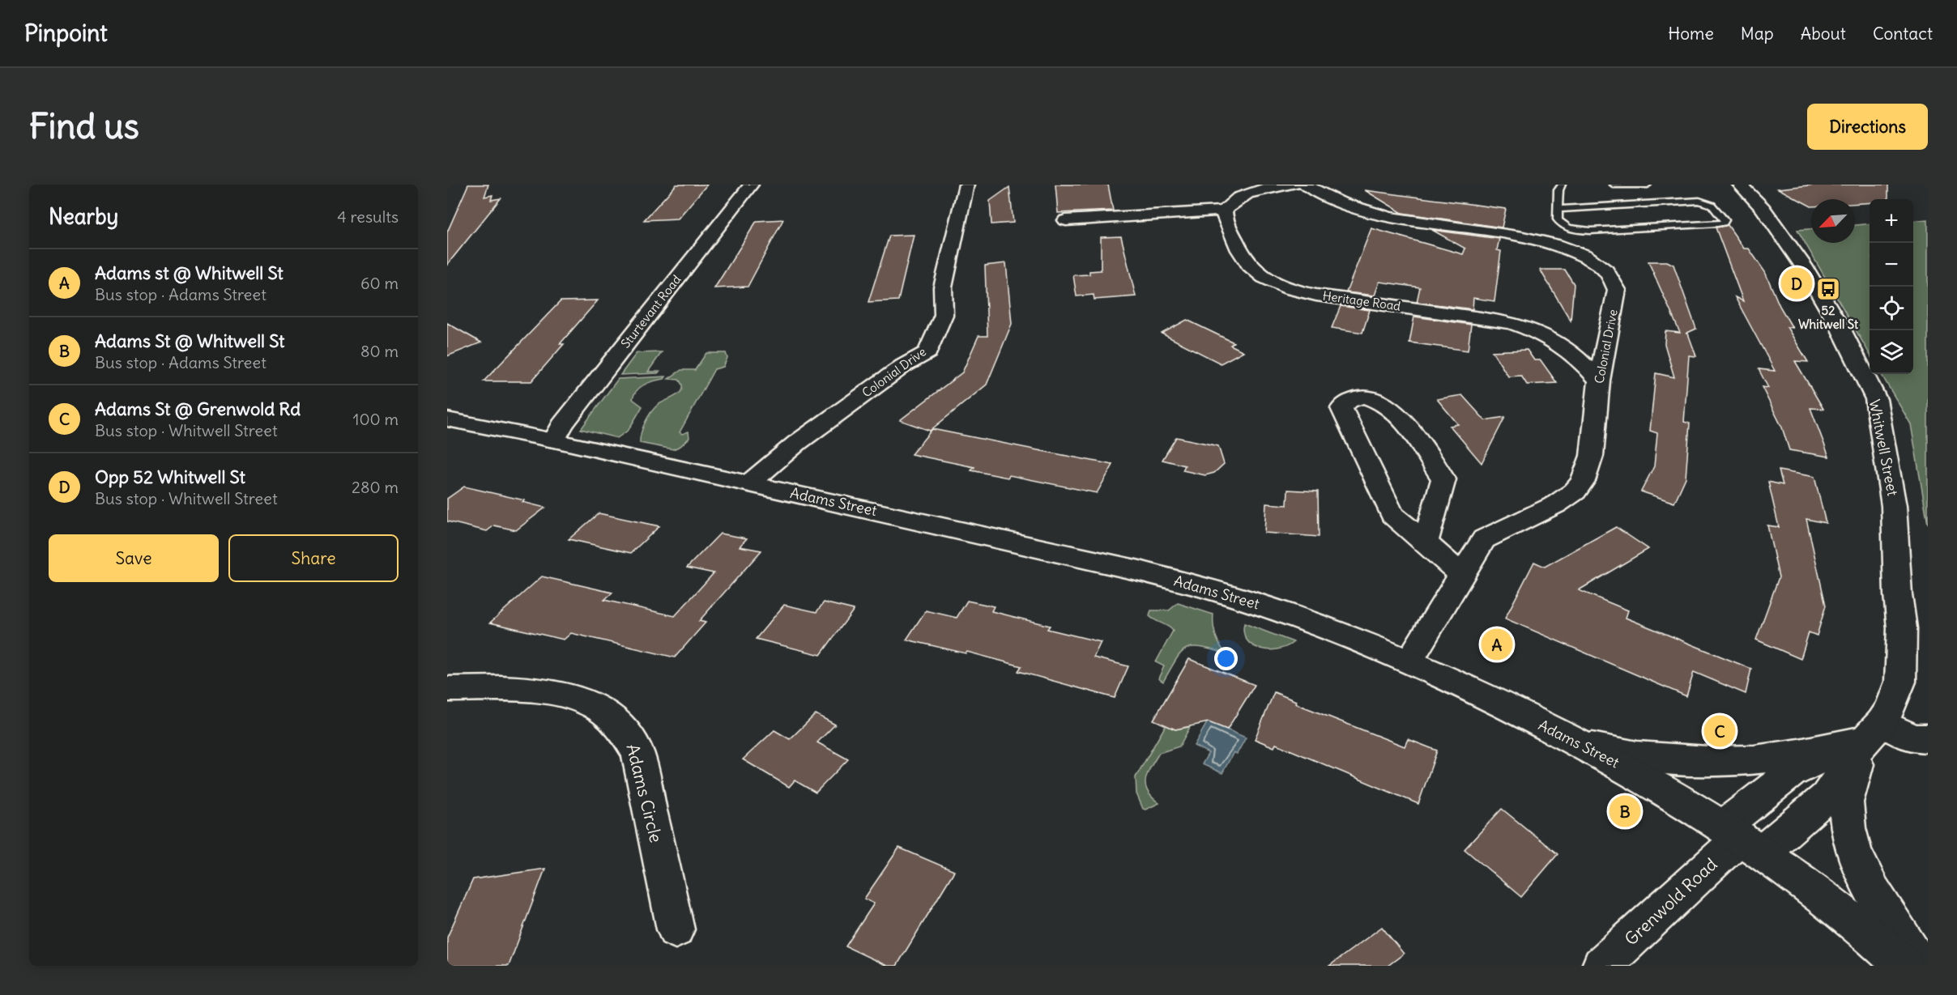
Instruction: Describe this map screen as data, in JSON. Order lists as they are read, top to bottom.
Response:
{
  "streets": {
    "street": [
      "Heritage Road",
      "Sturtevant Road",
      "Colonial Drive",
      "Whitwell Street",
      "Adams Street",
      "Adams Circle",
      "Grenwold Road"
    ]
  },
  "crossings": [
    ["Heritage Road", "Colonial Drive"],
    ["Sturtevant Road", "Adams Street"],
    ["Colonial Drive", "Adams Street"],
    ["Whitwell Street", "Adams Street"],
    ["Whitwell Street", "Grenwold Road"],
    ["Adams Street", "Grenwold Road"]
  ],
  "places": {
    "bus stop": ["52 Whitwell St"]
  },
  "north": "bottom left",
  "page": {
    "header": "Pinpoint",
    "nav": [
      "Home",
      "Map",
      "About",
      "Contact"
    ],
    "buttons": [
      "Directions",
      ["Save", "Share"]
    ],
    "title": "Find us",
    "heading": ["Nearby", "4 results"],
    "map_buttons": ["+", "−"],
    "list": [
      {
        "mark": "A",
        "name": "Adams st @ Whitwell St",
        "note": "Bus stop · Adams Street",
        "value": "60 m"
      },
      {
        "mark": "B",
        "name": "Adams St @ Whitwell St",
        "note": "Bus stop · Adams Street",
        "value": "80 m"
      },
      {
        "mark": "C",
        "name": "Adams St @ Grenwold Rd",
        "note": "Bus stop · Whitwell Street",
        "value": "100 m"
      },
      {
        "mark": "D",
        "name": "Opp 52 Whitwell St",
        "note": "Bus stop · Whitwell Street",
        "value": "280 m"
      }
    ],
    "pins": [
      "D",
      "A",
      "C",
      "B"
    ]
  }
}
